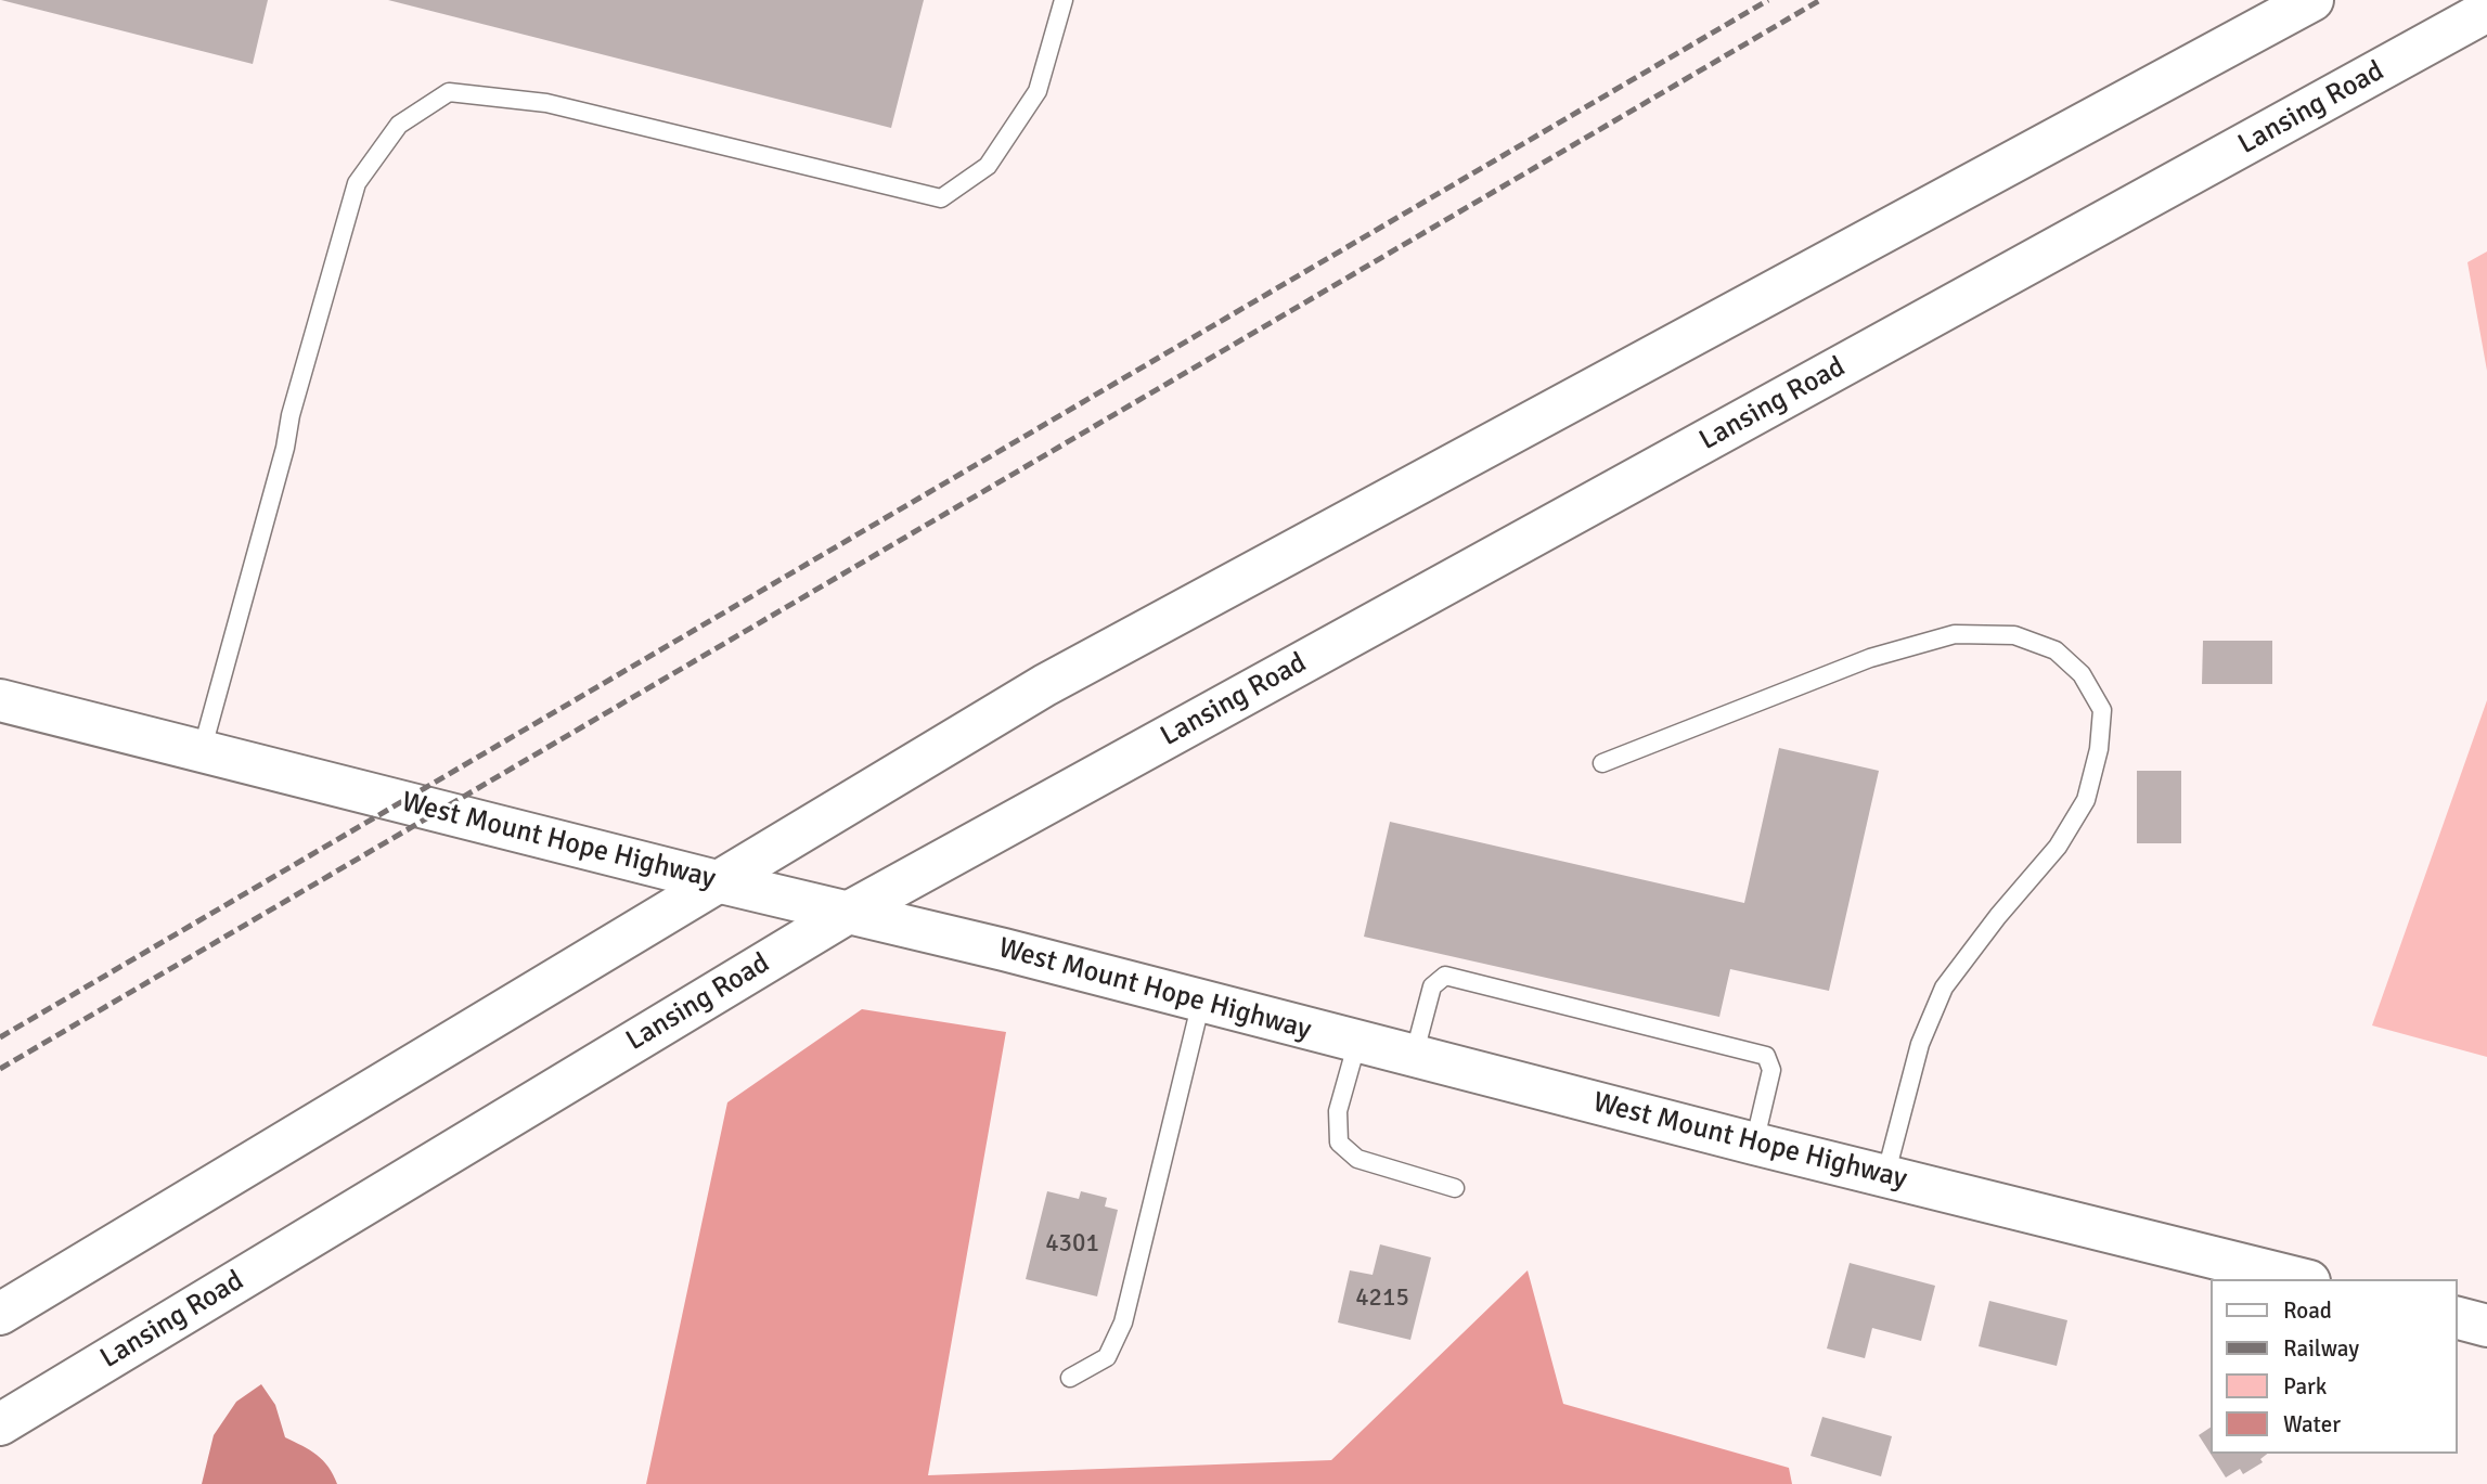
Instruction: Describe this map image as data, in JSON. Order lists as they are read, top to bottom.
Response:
{
  "streets": {
    "main road": ["Lansing Road", "West Mount Hope Highway"]
  },
  "crossings": [
    ["Lansing Road", "West Mount Hope Highway"]
  ],
  "house_numbers": ["4301", "4215"],
  "legend": [
    "Road",
    "Railway",
    "Park",
    "Water"
  ]
}
